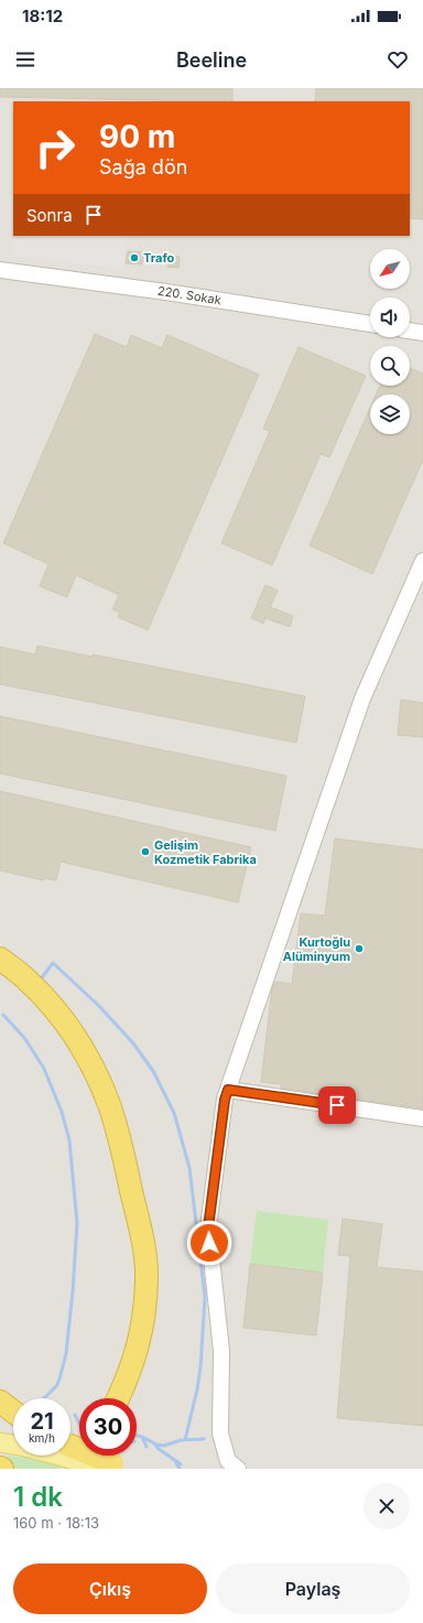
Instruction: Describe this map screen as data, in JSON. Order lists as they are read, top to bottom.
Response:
{
  "streets": {
    "street": ["220. Sokak"]
  },
  "places": ["Trafo", "Gelişim Kozmetik Fabrika", "Kurtoğlu Alüminyum"],
  "north": "bottom left",
  "page": {
    "status": "18:12",
    "header": "Beeline",
    "turn": ["90 m", "Sağa dön"],
    "then": "Sonra",
    "speed": "21 km/h",
    "limit": "30",
    "heading": ["1 dk", "160 m · 18:13"],
    "buttons": ["Çıkış", "Paylaş"]
  }
}
